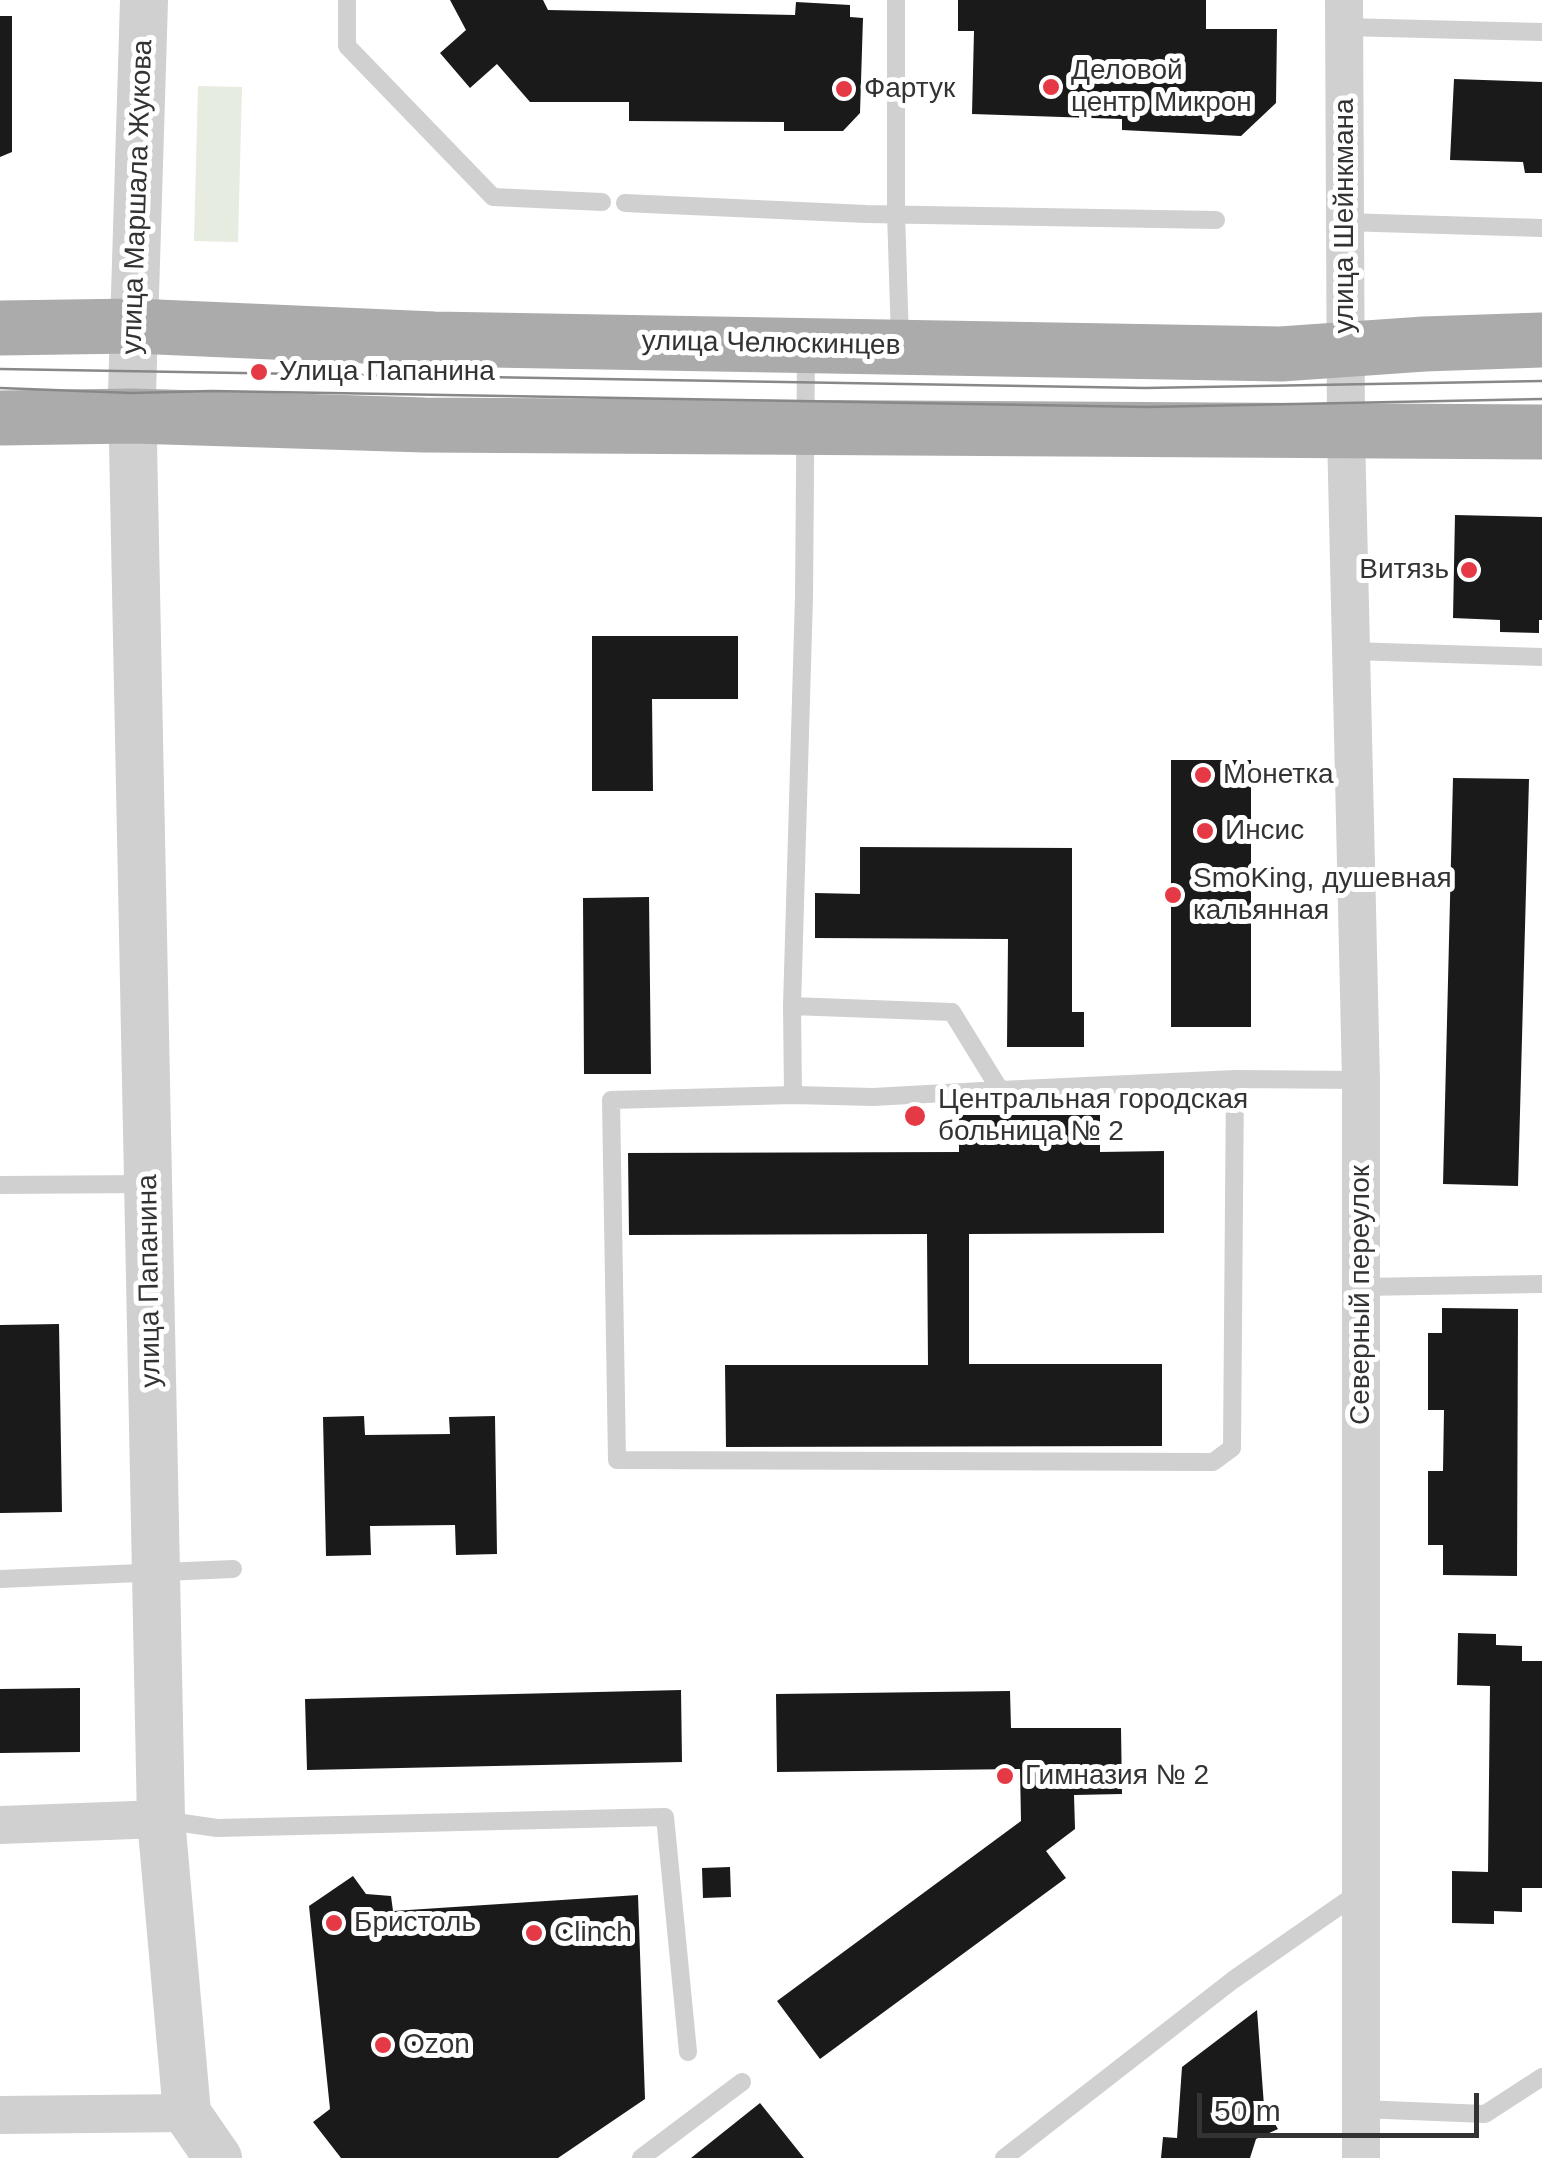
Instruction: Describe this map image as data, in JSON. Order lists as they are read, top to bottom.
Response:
{
  "streets": {
    "main road": ["улица Челюскинцев"],
    "street": [
      "улица Маршала Жукова",
      "улица Шейнкмана",
      "улица Папанина",
      "Северный переулок"
    ]
  },
  "crossings": [
    ["улица Маршала Жукова", "улица Челюскинцев"],
    ["улица Маршала Жукова", "улица Папанина"],
    ["улица Шейнкмана", "улица Челюскинцев"],
    ["улица Шейнкмана", "Северный переулок"]
  ],
  "places": [
    "Деловой центр Микрон",
    "Фартук",
    "Улица Папанина",
    "Витязь",
    "Монетка",
    "Инсис",
    "SmoKing, душевная кальянная",
    "Центральная городская больница № 2",
    "Гимназия № 2",
    "Бристоль",
    "Clinch",
    "Ozon"
  ],
  "scale_bar": "50 m"
}
